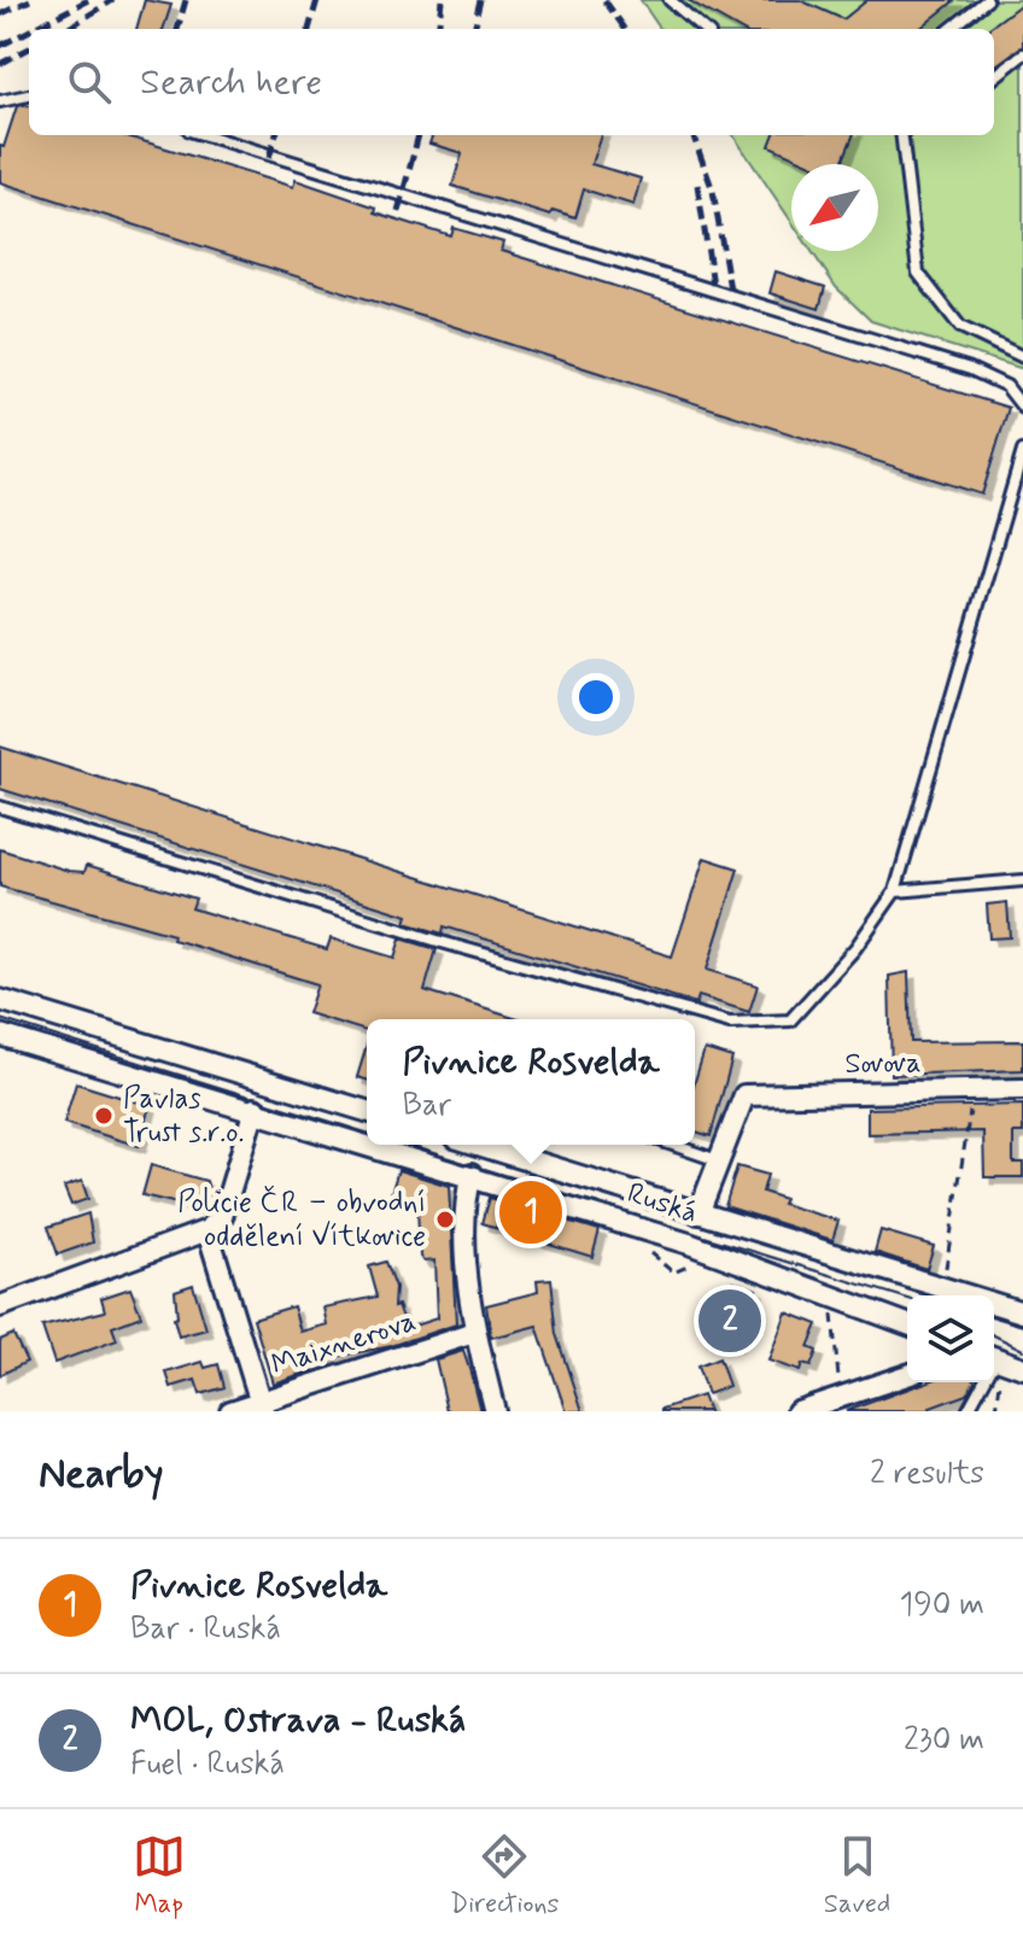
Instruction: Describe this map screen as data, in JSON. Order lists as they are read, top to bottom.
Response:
{
  "streets": {
    "street": ["Sovova", "Ruská", "Maixnerova"]
  },
  "places": ["Pavlas Trust s.r.o.", "Policie ČR – obvodní oddělení Vítkovice"],
  "north": "bottom left",
  "page": {
    "search": "Search here",
    "popup": ["Pivnice Rosvelda", "Bar"],
    "pins": ["1", "2"],
    "heading": ["Nearby", "2 results"],
    "list": [
      {
        "mark": "1",
        "name": "Pivnice Rosvelda",
        "note": "Bar · Ruská",
        "value": "190 m"
      },
      {
        "mark": "2",
        "name": "MOL, Ostrava - Ruská",
        "note": "Fuel · Ruská",
        "value": "230 m"
      }
    ],
    "nav": ["Map", "Directions", "Saved"]
  }
}
